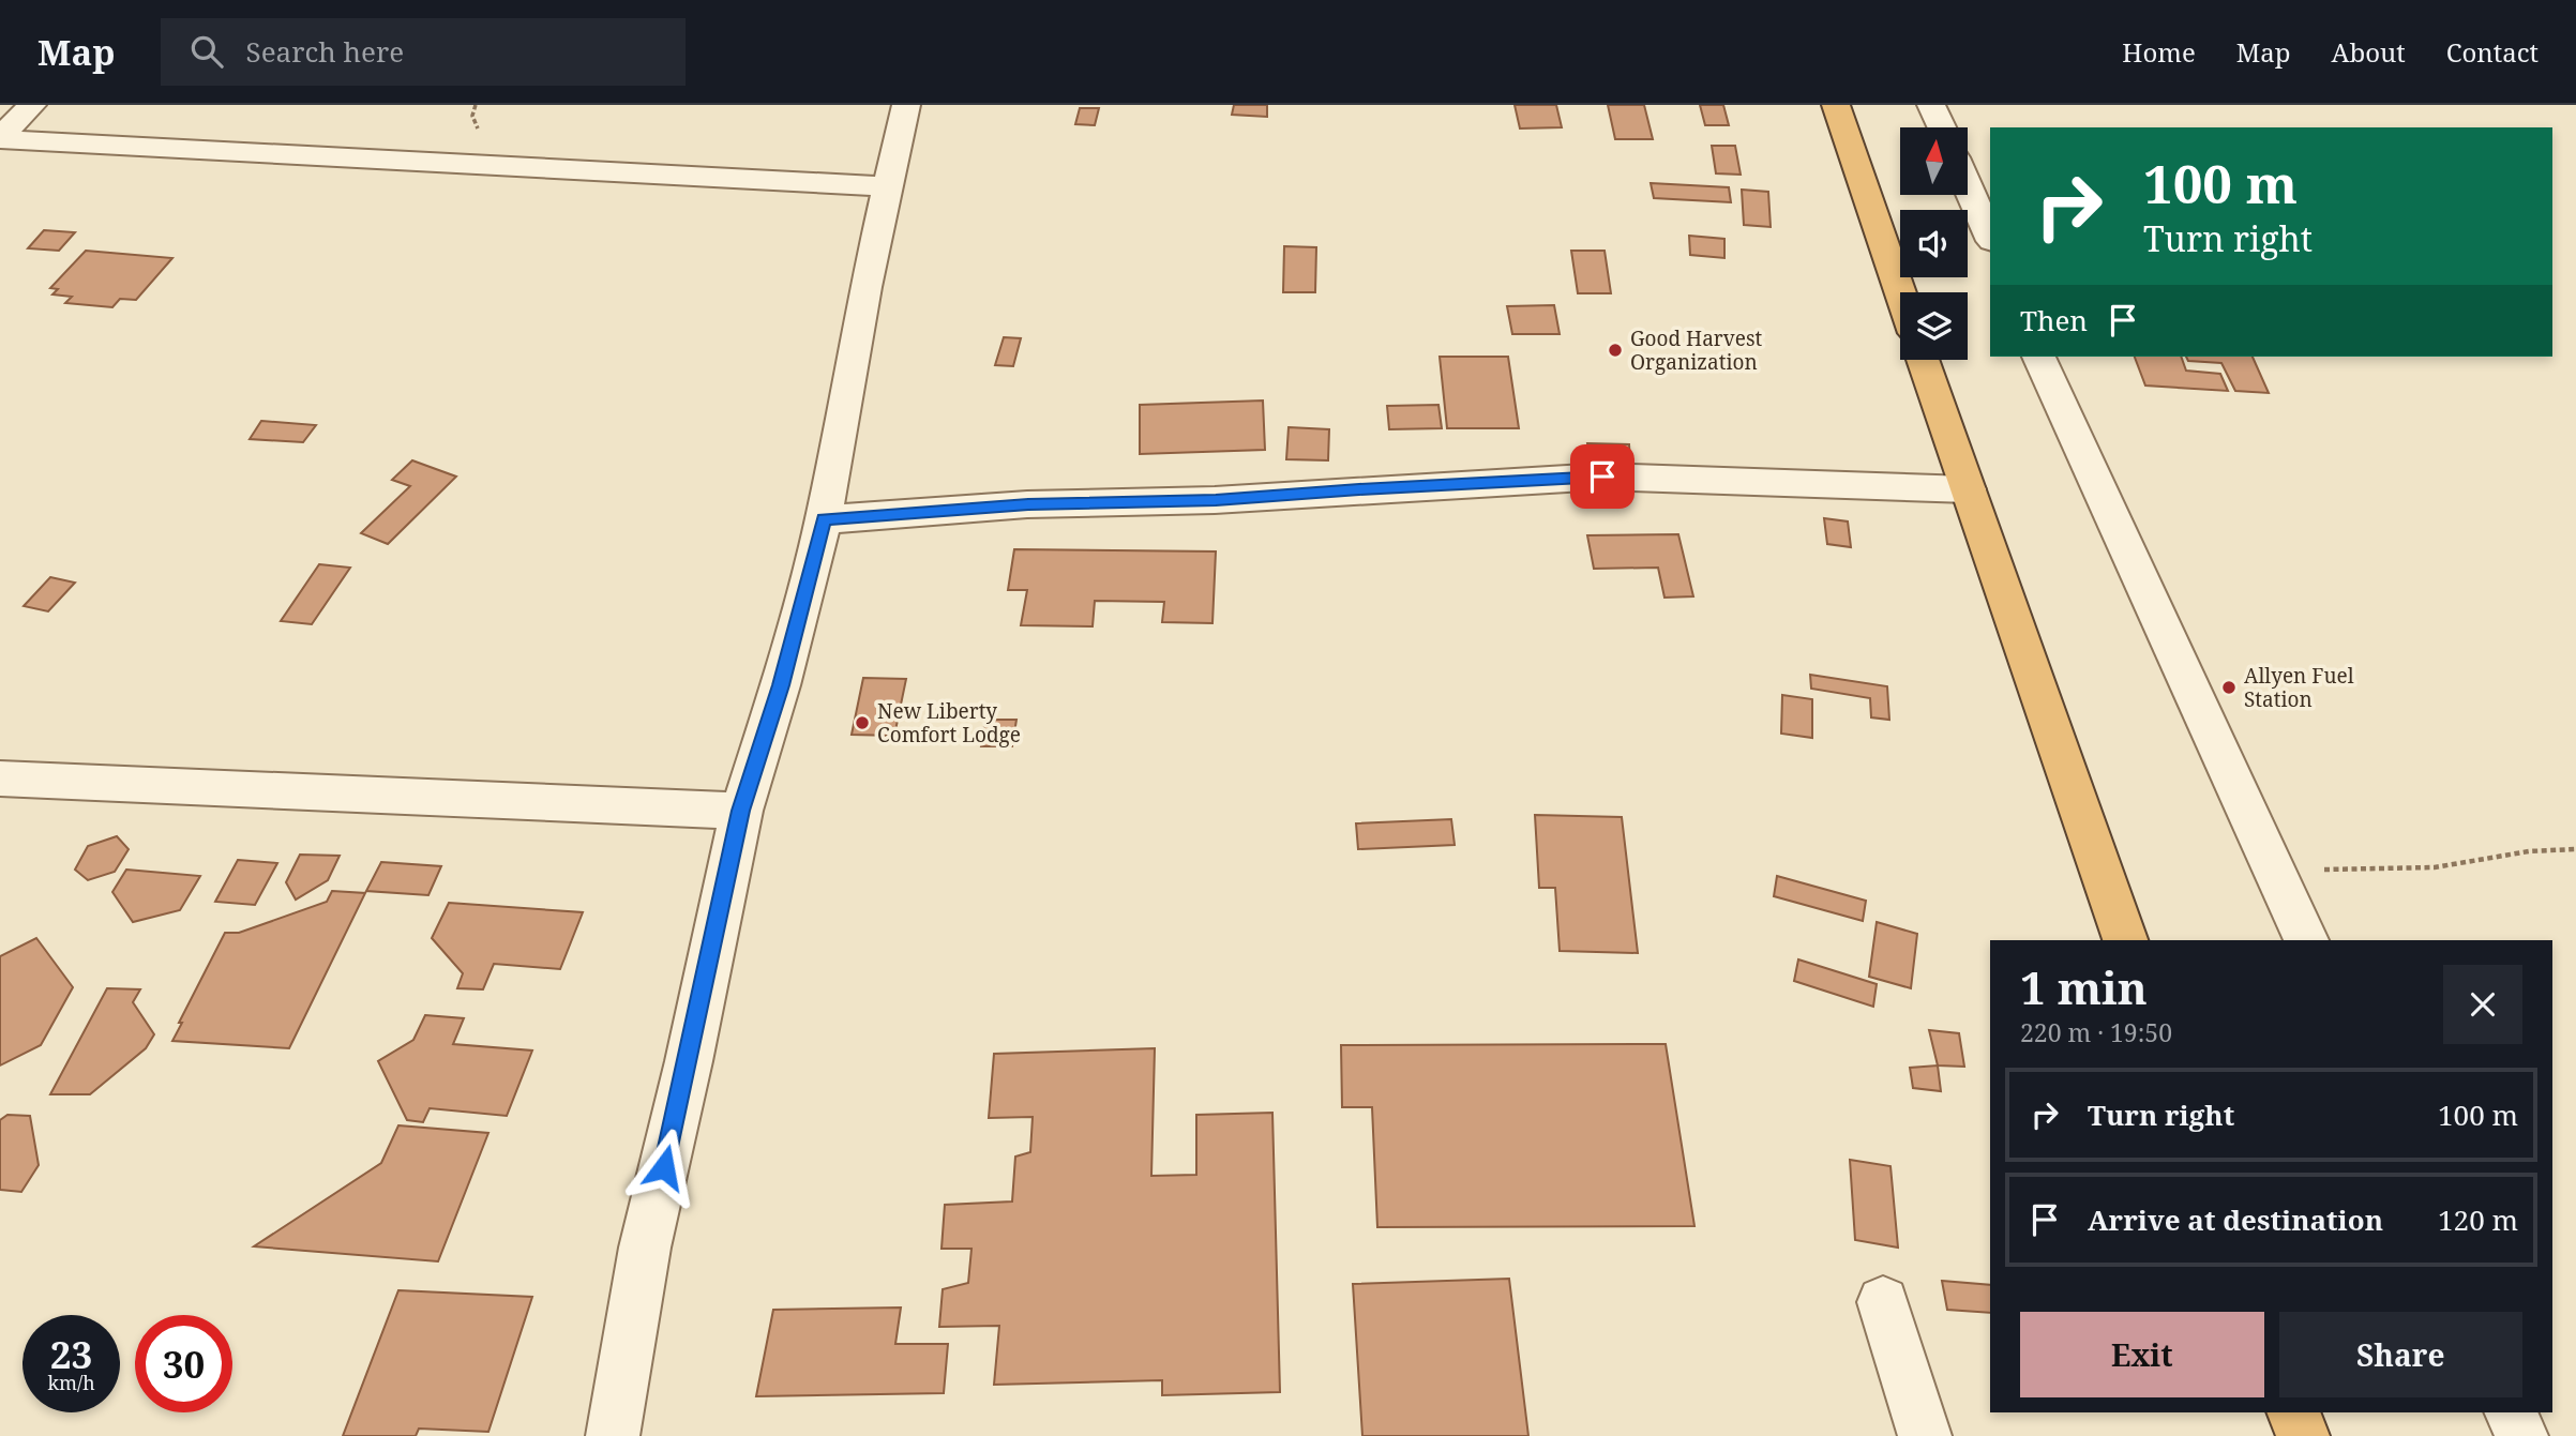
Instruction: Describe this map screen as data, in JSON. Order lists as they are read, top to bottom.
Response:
{
  "places": ["Good Harvest Organization", "Allyen Fuel Station", "New Liberty Comfort Lodge"],
  "north": "top",
  "page": {
    "header": "Map",
    "search": "Search here",
    "nav": [
      "Home",
      "Map",
      "About",
      "Contact"
    ],
    "turn": ["100 m", "Turn right"],
    "then": "Then",
    "heading": ["1 min", "220 m · 19:50"],
    "list": [
      {
        "name": "Turn right",
        "value": "100 m"
      },
      {
        "name": "Arrive at destination",
        "value": "120 m"
      }
    ],
    "buttons": ["Exit", "Share"],
    "speed": "23 km/h",
    "limit": "30"
  }
}
